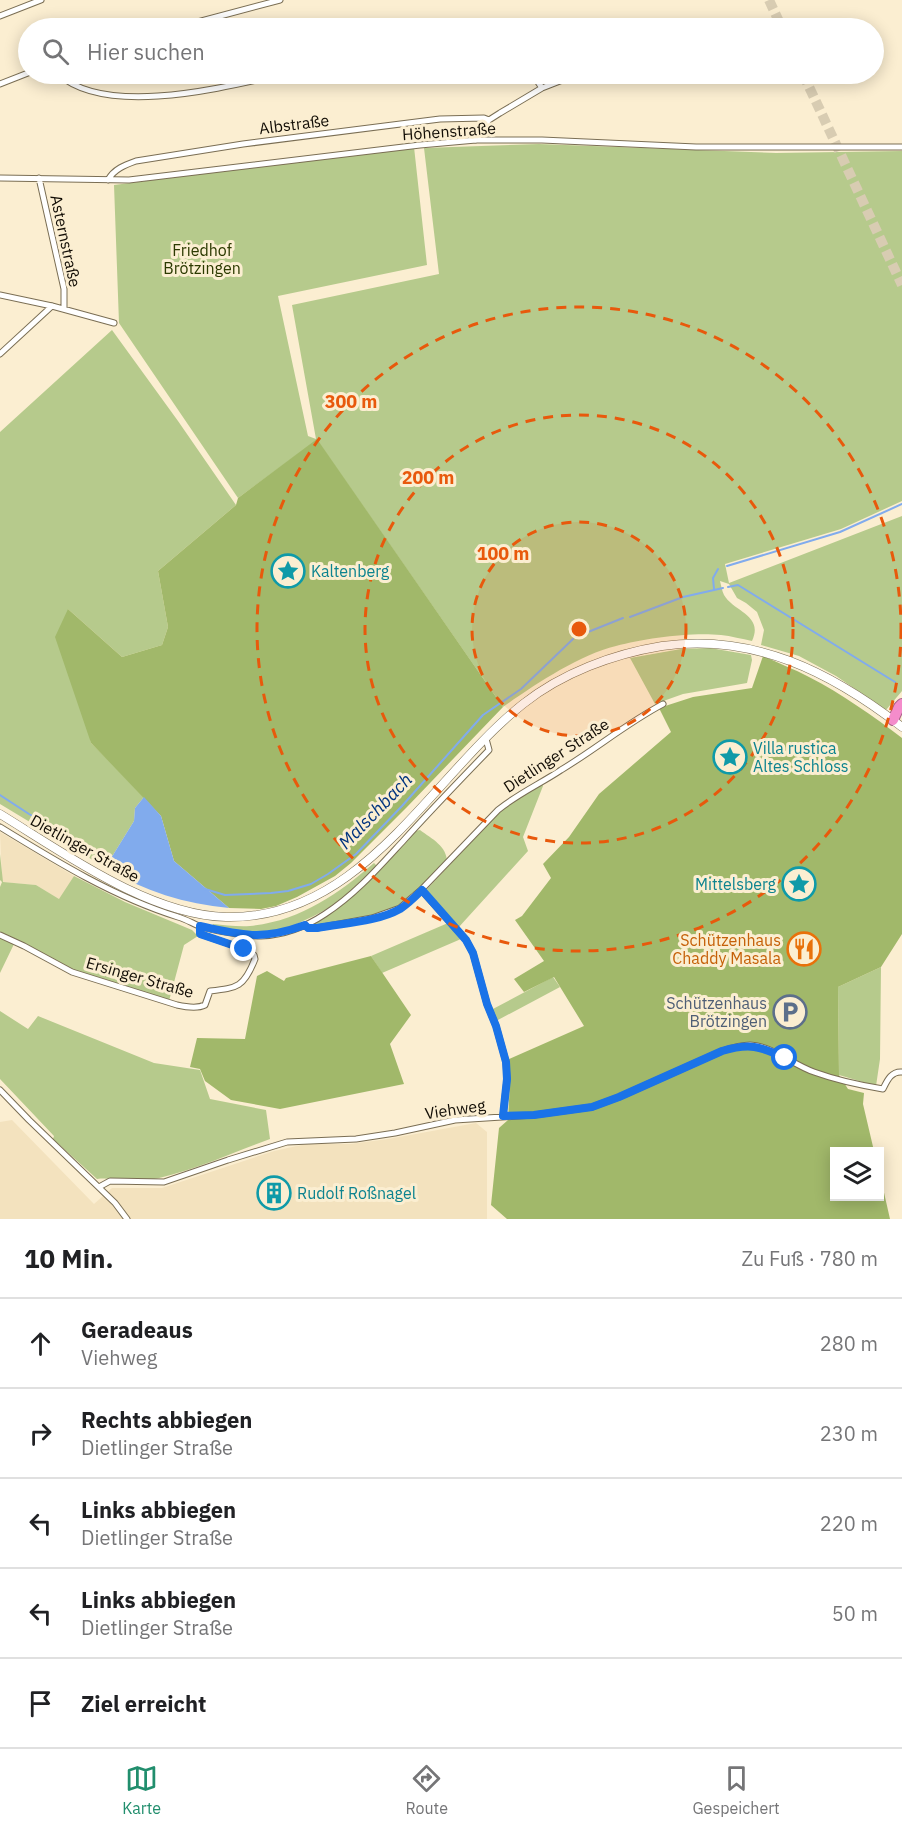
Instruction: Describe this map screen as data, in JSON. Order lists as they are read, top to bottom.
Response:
{
  "streets": {
    "main road": ["Dietlinger Straße"],
    "street": [
      "Albstraße",
      "Höhenstraße",
      "Asternstraße",
      "Ersinger Straße",
      "Viehweg"
    ]
  },
  "crossings": [
    ["Albstraße", "Höhenstraße"],
    ["Höhenstraße", "Asternstraße"],
    ["Dietlinger Straße", "Ersinger Straße"]
  ],
  "water": ["Malschbach"],
  "parks": ["Friedhof Brötzingen"],
  "places": {
    "place": ["Kaltenberg", "Villa rustica Altes Schloss", "Mittelsberg"],
    "restaurant": ["Schützenhaus Chaddy Masala"],
    "parking": ["Schützenhaus Brötzingen"],
    "building": ["Rudolf Roßnagel"]
  },
  "page": {
    "search": "Hier suchen",
    "heading": ["10 Min.", "Zu Fuß · 780 m"],
    "list": [
      ["Geradeaus", "Viehweg", "280 m"],
      ["Rechts abbiegen", "Dietlinger Straße", "230 m"],
      ["Links abbiegen", "Dietlinger Straße", "220 m"],
      ["Links abbiegen", "Dietlinger Straße", "50 m"],
      "Ziel erreicht"
    ],
    "nav": ["Karte", "Route", "Gespeichert"]
  },
  "rings": ["300 m", "200 m", "100 m"]
}
